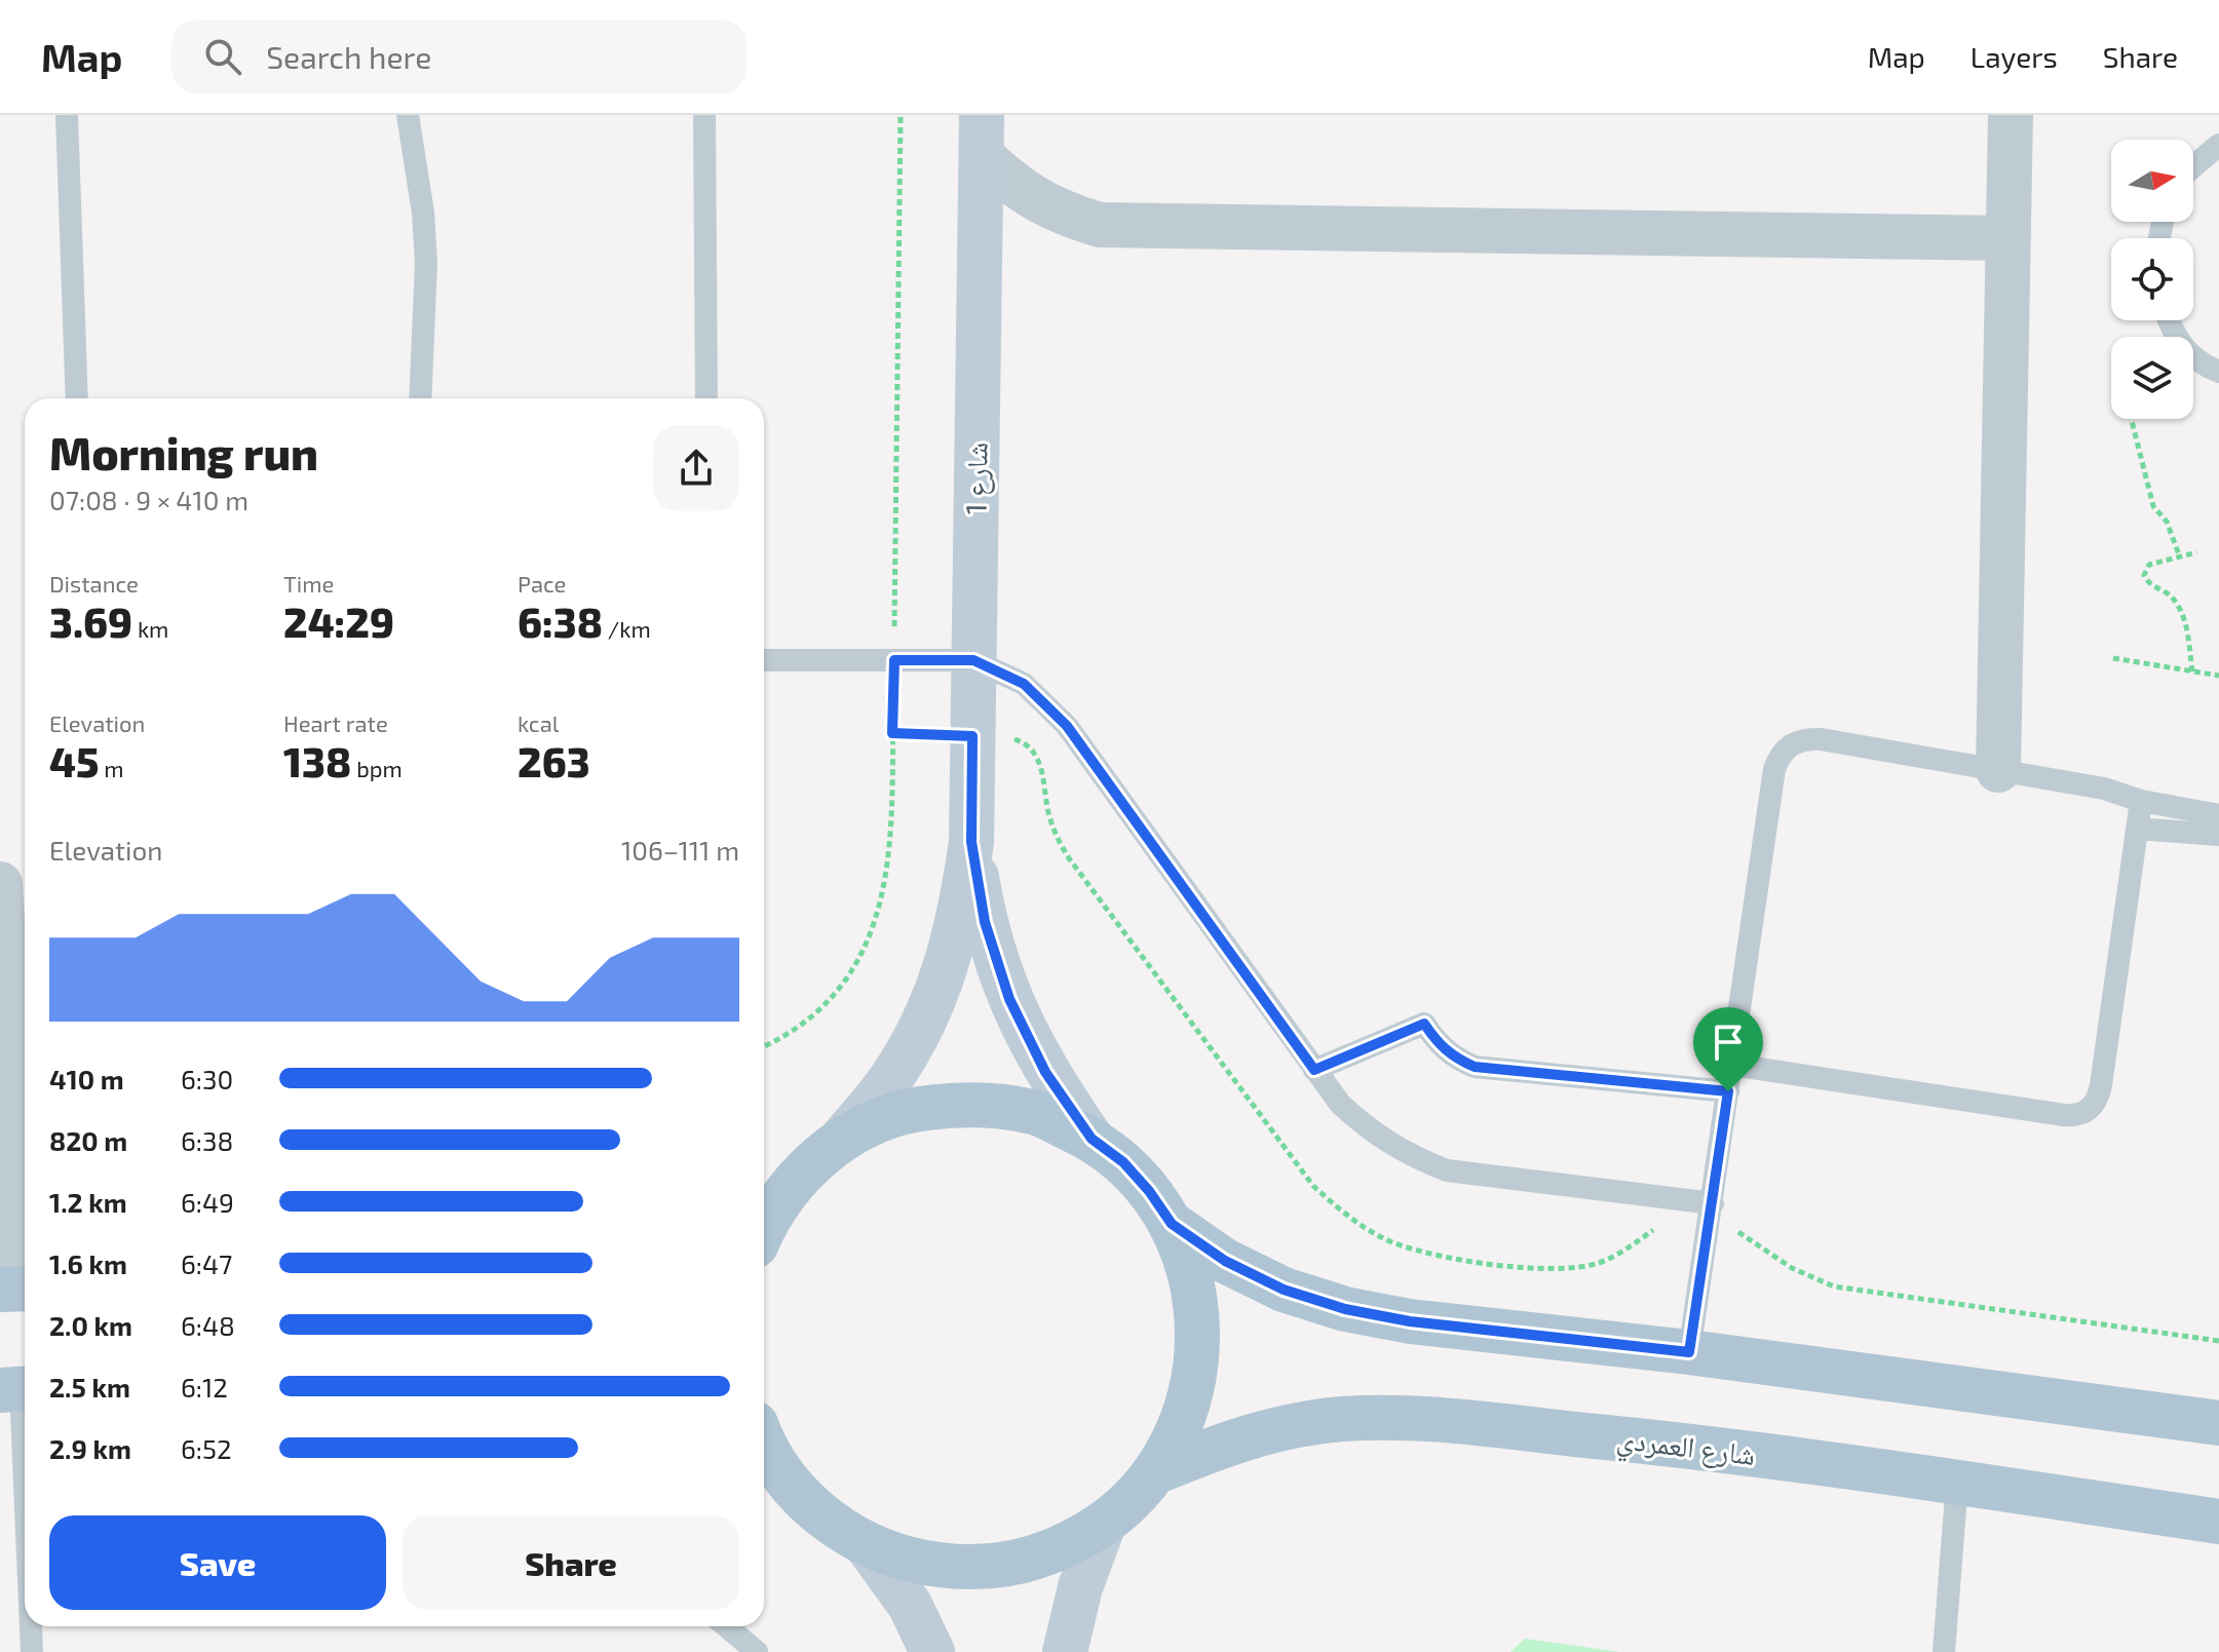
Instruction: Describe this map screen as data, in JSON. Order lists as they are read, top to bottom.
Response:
{
  "streets": {
    "main road": ["شارع العمردي"],
    "street": ["شارع 1"]
  },
  "north": "right",
  "page": {
    "header": "Map",
    "search": "Search here",
    "nav": ["Map", "Layers", "Share"],
    "heading": ["Morning run", "07:08 · 9 × 410 m"],
    "stats": [
      ["Distance", "3.69 km"],
      ["Time", "24:29"],
      ["Pace", "6:38 /km"],
      ["Elevation", "45 m"],
      ["Heart rate", "138 bpm"],
      ["kcal", "263"]
    ],
    "chart": ["Elevation", "106–111 m"],
    "list": [
      {
        "name": "410 m",
        "note": "6:30"
      },
      {
        "name": "820 m",
        "note": "6:38"
      },
      {
        "name": "1.2 km",
        "note": "6:49"
      },
      {
        "name": "1.6 km",
        "note": "6:47"
      },
      {
        "name": "2.0 km",
        "note": "6:48"
      },
      {
        "name": "2.5 km",
        "note": "6:12"
      },
      {
        "name": "2.9 km",
        "note": "6:52"
      }
    ],
    "buttons": ["Save", "Share"]
  }
}
